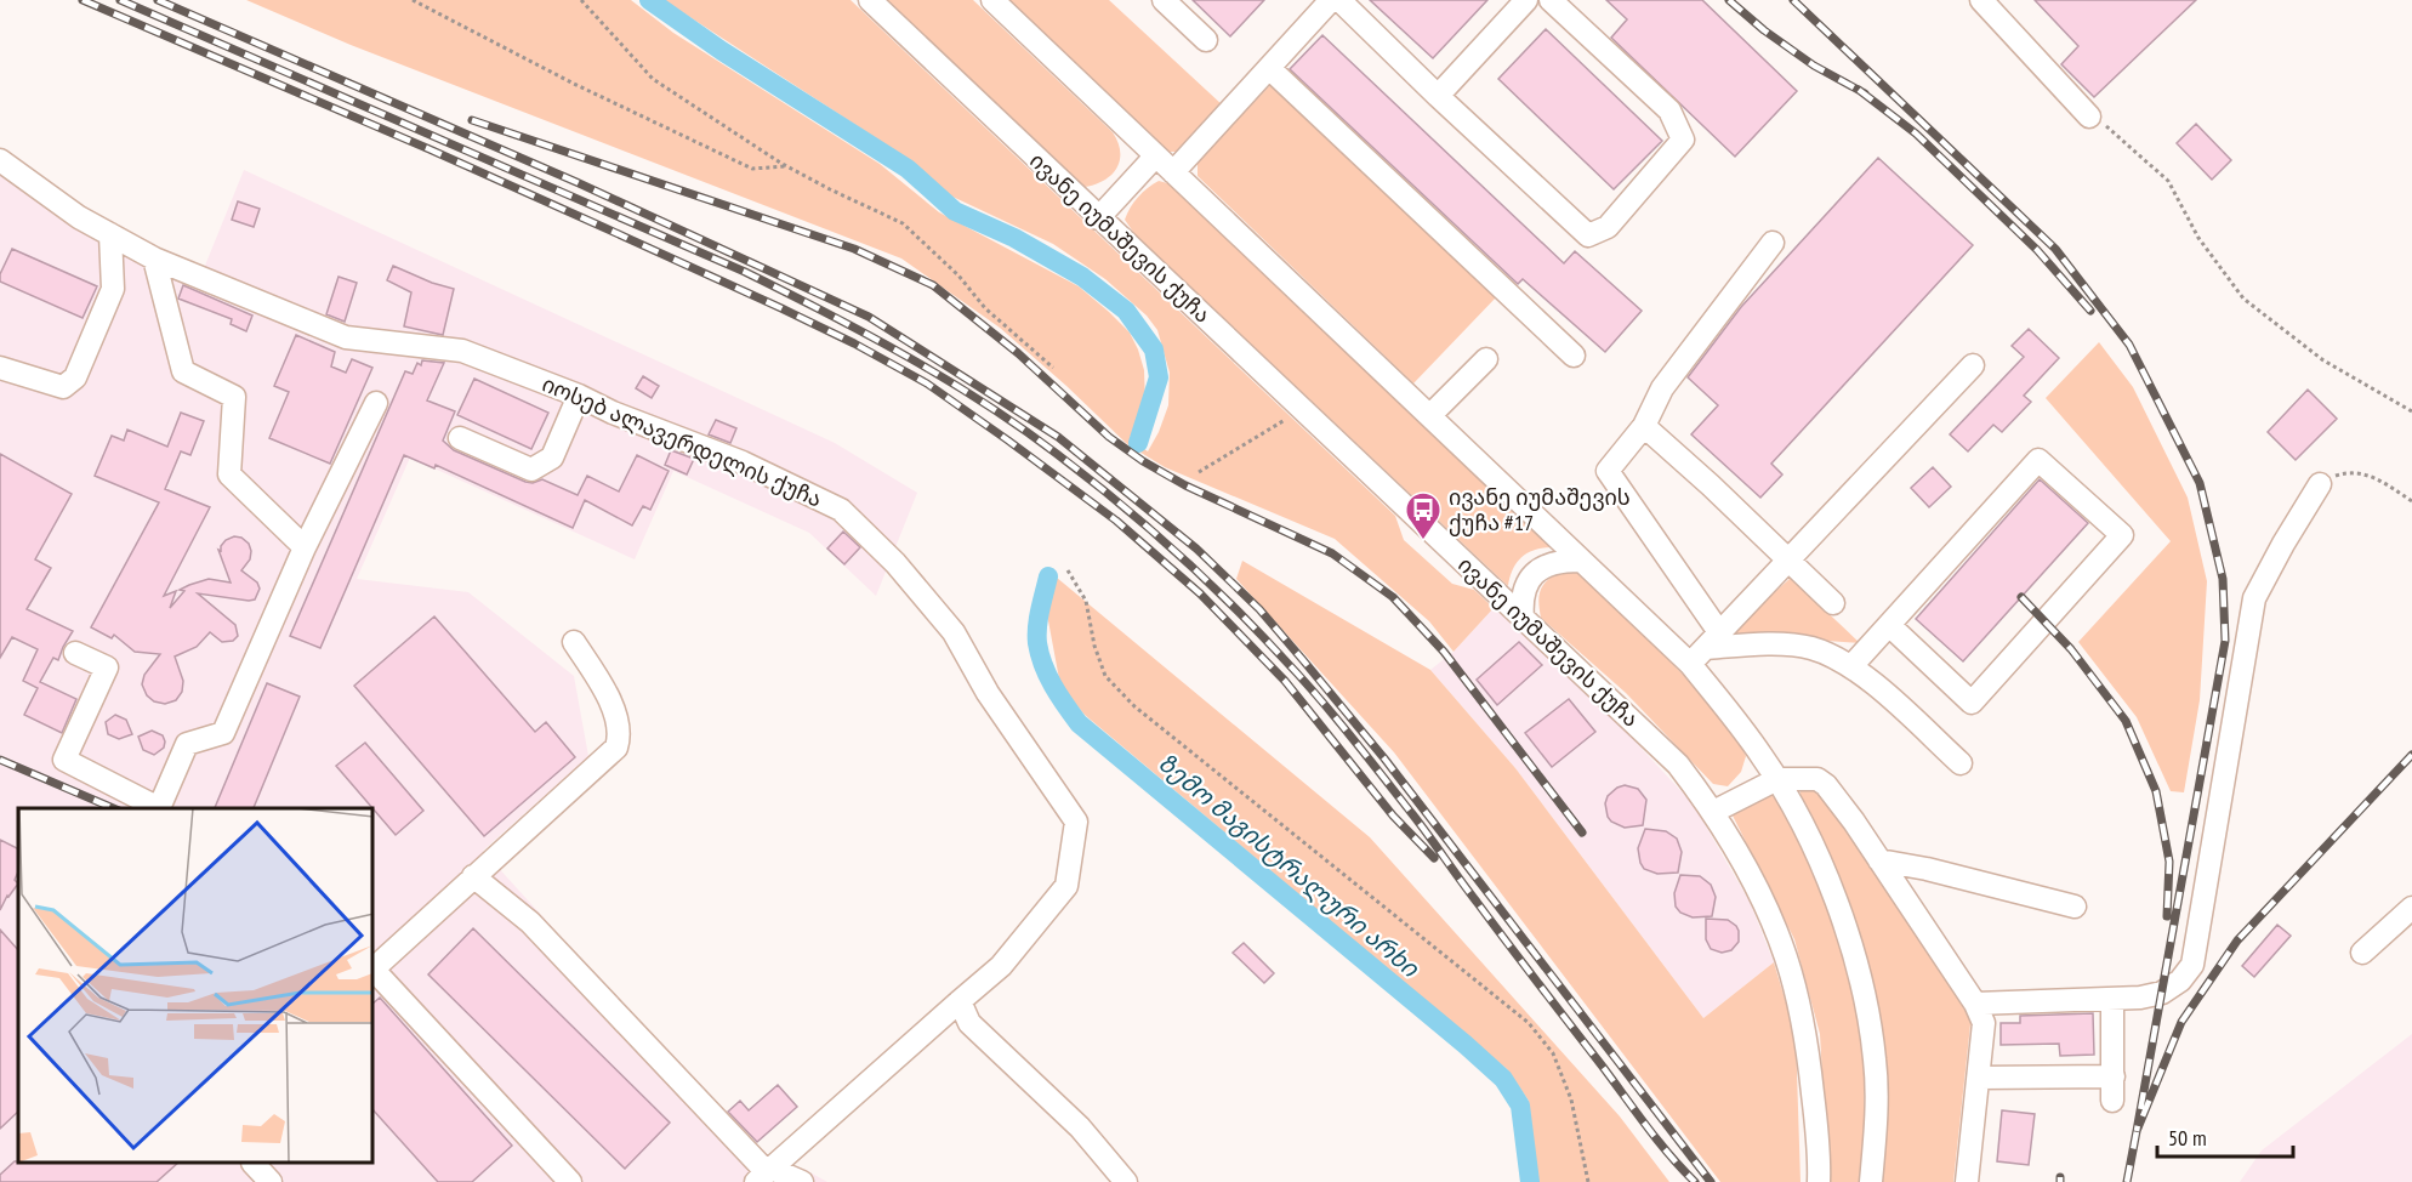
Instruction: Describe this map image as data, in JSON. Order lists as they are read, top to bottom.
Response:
{
  "streets": {
    "street": ["ივანე იუმაშევის ქუჩა", "იოსებ ალავერდელის ქუჩა"]
  },
  "water": ["ზემო მაგისტრალური არხი"],
  "places": {
    "bus stop": ["ივანე იუმაშევის ქუჩა #17"]
  },
  "scale_bar": "50 m"
}
